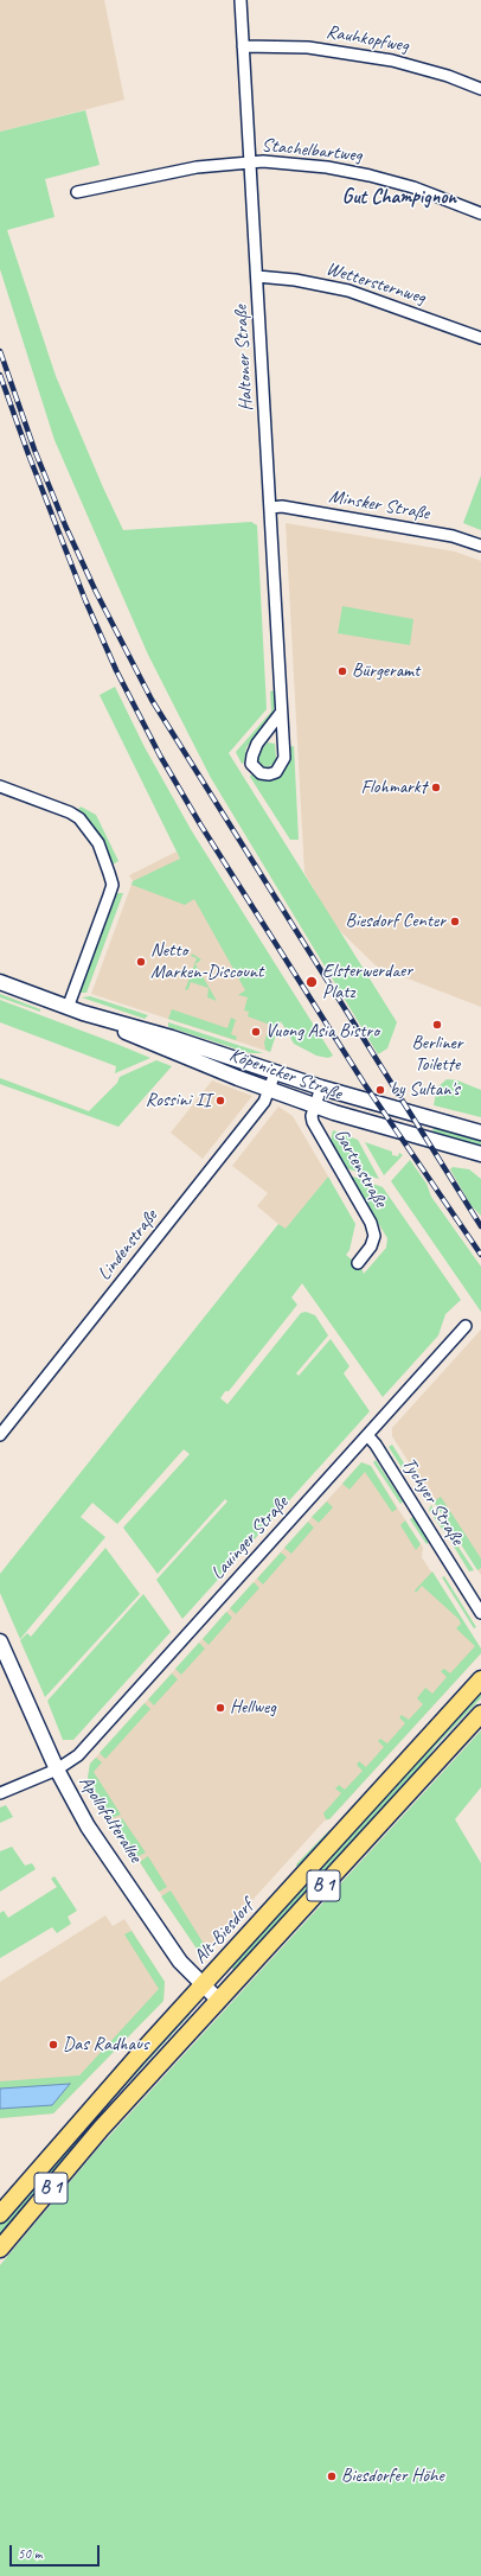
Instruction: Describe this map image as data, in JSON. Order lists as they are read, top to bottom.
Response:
{
  "streets": {
    "main road": [
      "Köpenicker Straße",
      "Apollofalterallee",
      "B 1",
      "Alt-Biesdorf"
    ],
    "street": [
      "Rauhkopfweg",
      "Stachelbartweg",
      "Wettersternweg",
      "Haltoner Straße",
      "Minsker Straße",
      "Gartenstraße",
      "Lindenstraße",
      "Tychyer Straße",
      "Lauinger Straße"
    ]
  },
  "crossings": [
    ["Rauhkopfweg", "Haltoner Straße"],
    ["Stachelbartweg", "Haltoner Straße"],
    ["Wettersternweg", "Haltoner Straße"],
    ["Haltoner Straße", "Minsker Straße"],
    ["Köpenicker Straße", "Gartenstraße"],
    ["Köpenicker Straße", "Lindenstraße"],
    ["Tychyer Straße", "Lauinger Straße"],
    ["Lauinger Straße", "Apollofalterallee"],
    ["Apollofalterallee", "B 1"],
    ["Apollofalterallee", "Alt-Biesdorf"]
  ],
  "districts": ["Gut Champignon"],
  "places": [
    "Bürgeramt",
    "Flohmarkt",
    "Biesdorf Center",
    "Netto Marken-Discount",
    "Elsterwerdaer Platz",
    "Berliner Toilette",
    "Vuong Asia Bistro",
    "by Sultan's",
    "Rossini II",
    "Hellweg",
    "Das Radhaus",
    "Biesdorfer Höhe"
  ],
  "scale_bar": "50 m"
}
